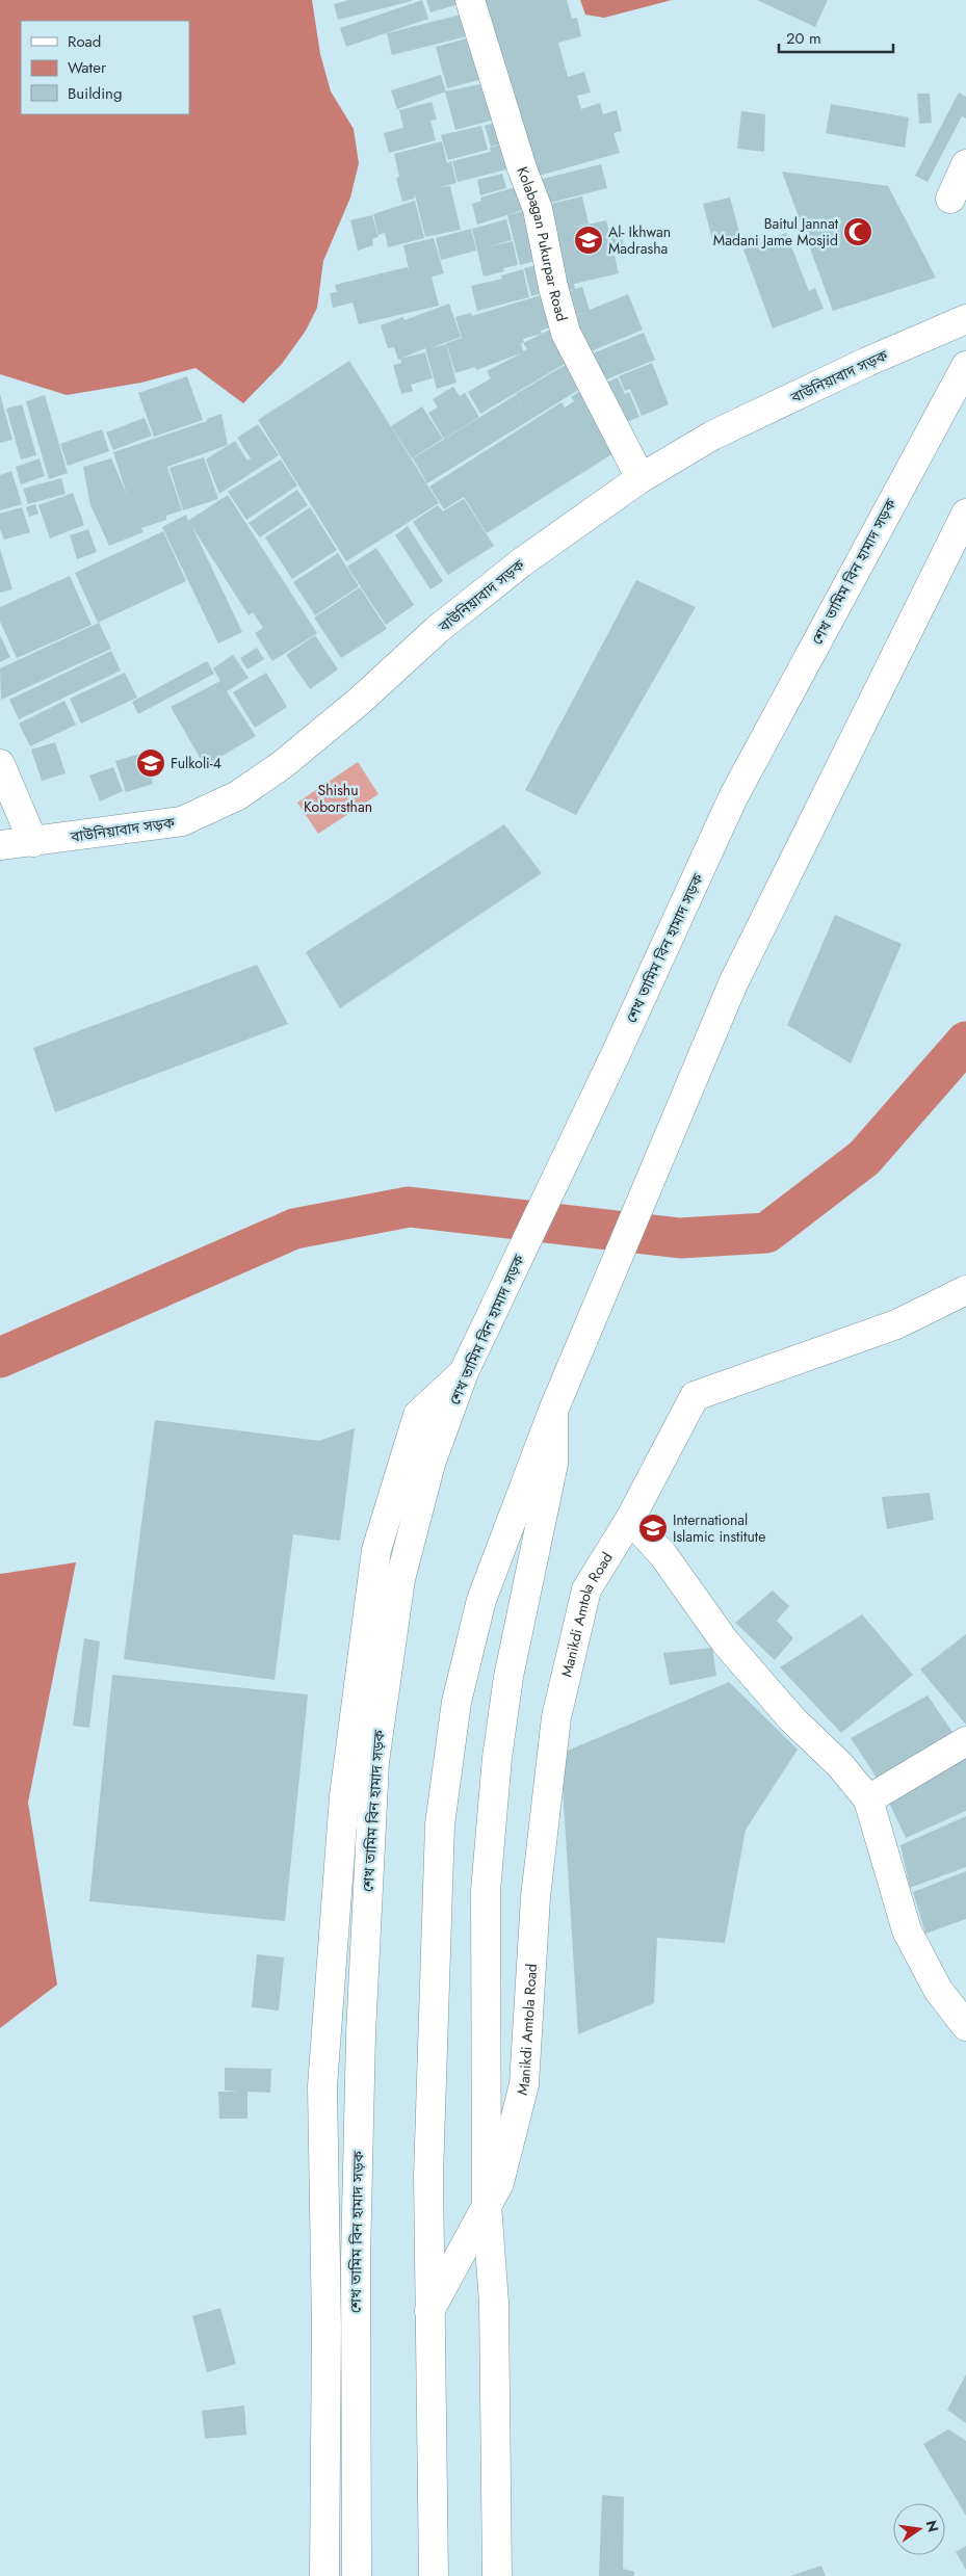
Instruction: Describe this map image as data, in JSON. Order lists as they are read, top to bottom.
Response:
{
  "streets": {
    "main road": [
      "Kolabagan Pukurpar Road",
      "বাউনিয়াবাদ সড়ক",
      "শেখ তামিম বিন হামাদ সড়ক",
      "Manikdi Amtola Road"
    ]
  },
  "crossings": [
    ["Kolabagan Pukurpar Road", "বাউনিয়াবাদ সড়ক"]
  ],
  "parks": ["Shishu Koborsthan"],
  "places": {
    "mosque": ["Baitul Jannat Madani Jame Mosjid"],
    "school or university": ["Al- Ikhwan Madrasha", "Fulkoli-4", "International Islamic institute"]
  },
  "legend": ["Road", "Water", "Building"],
  "scale_bar": "20 m",
  "north": "right"
}
